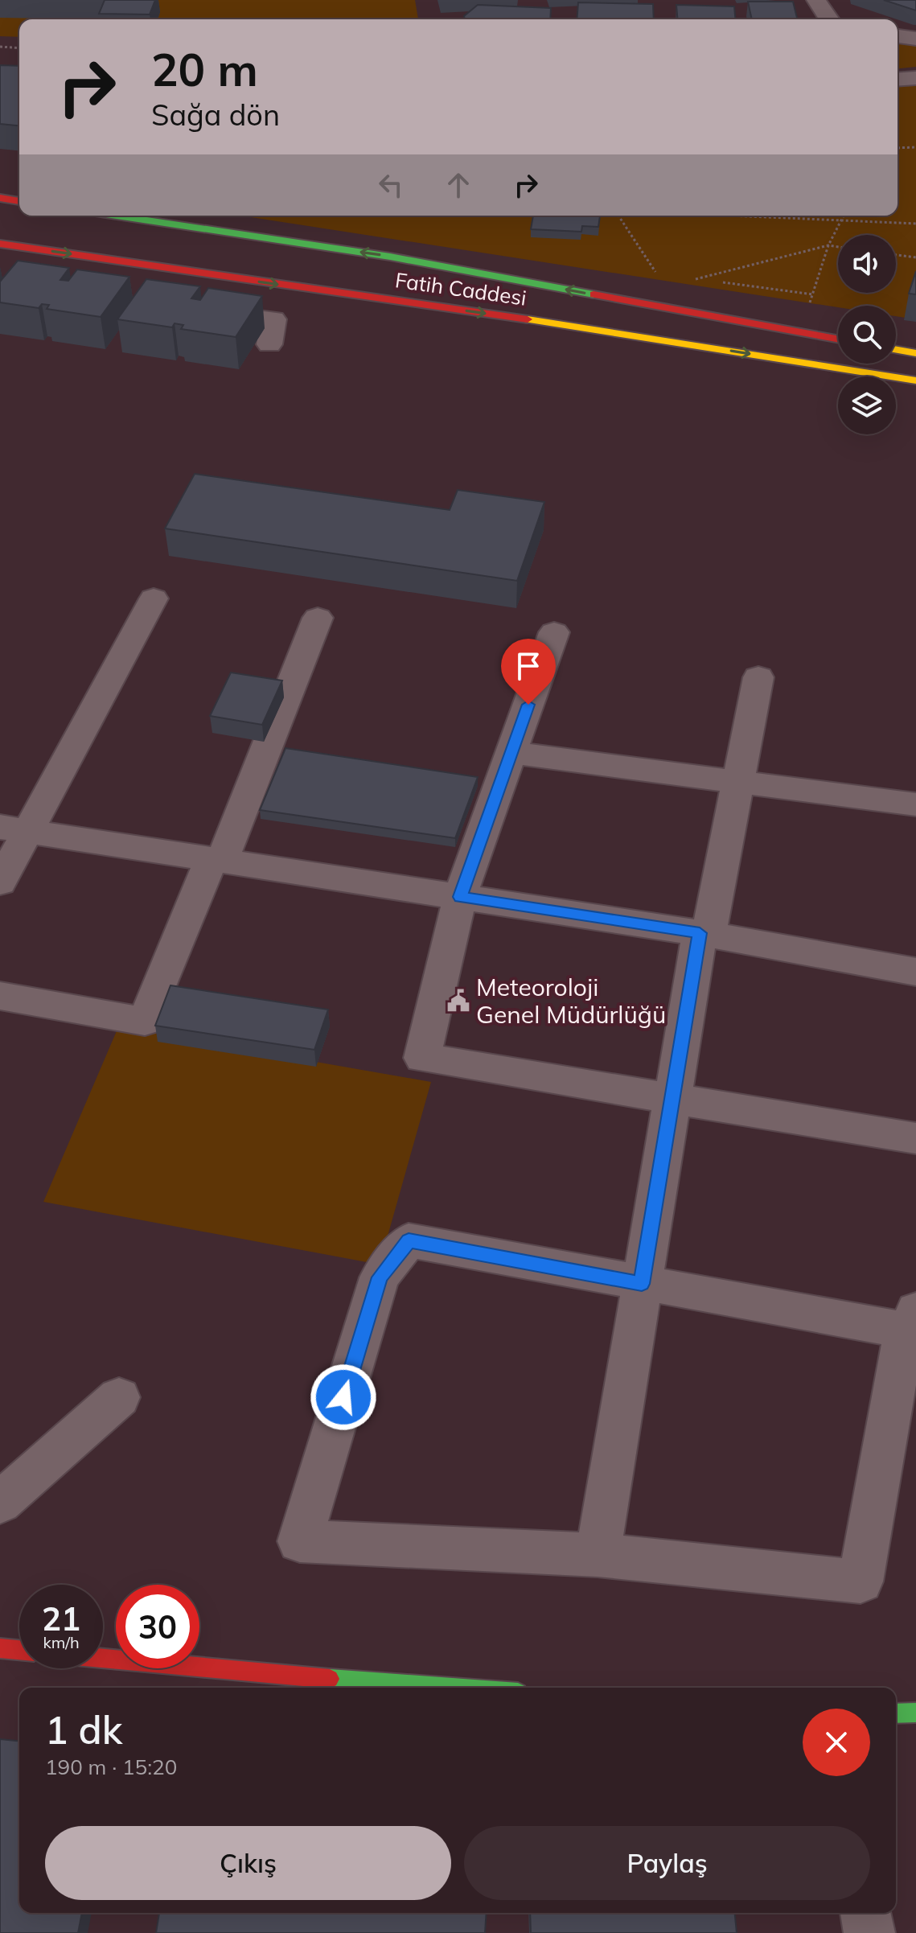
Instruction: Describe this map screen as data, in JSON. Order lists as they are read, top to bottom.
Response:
{
  "streets": {
    "main road": ["Fatih Caddesi"]
  },
  "places": {
    "public building": ["Meteoroloji Genel Müdürlüğü"]
  },
  "page": {
    "turn": ["20 m", "Sağa dön"],
    "speed": "21 km/h",
    "limit": "30",
    "heading": ["1 dk", "190 m · 15:20"],
    "buttons": ["Çıkış", "Paylaş"]
  }
}
